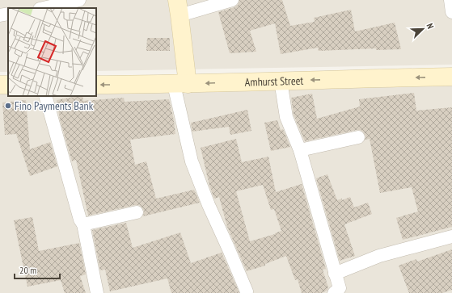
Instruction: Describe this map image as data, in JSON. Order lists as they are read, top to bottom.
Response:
{
  "streets": {
    "main road": ["Amhurst Street"]
  },
  "one_way": ["Amhurst Street"],
  "places": ["Fino Payments Bank"],
  "scale_bar": "20 m",
  "north": "top right"
}
